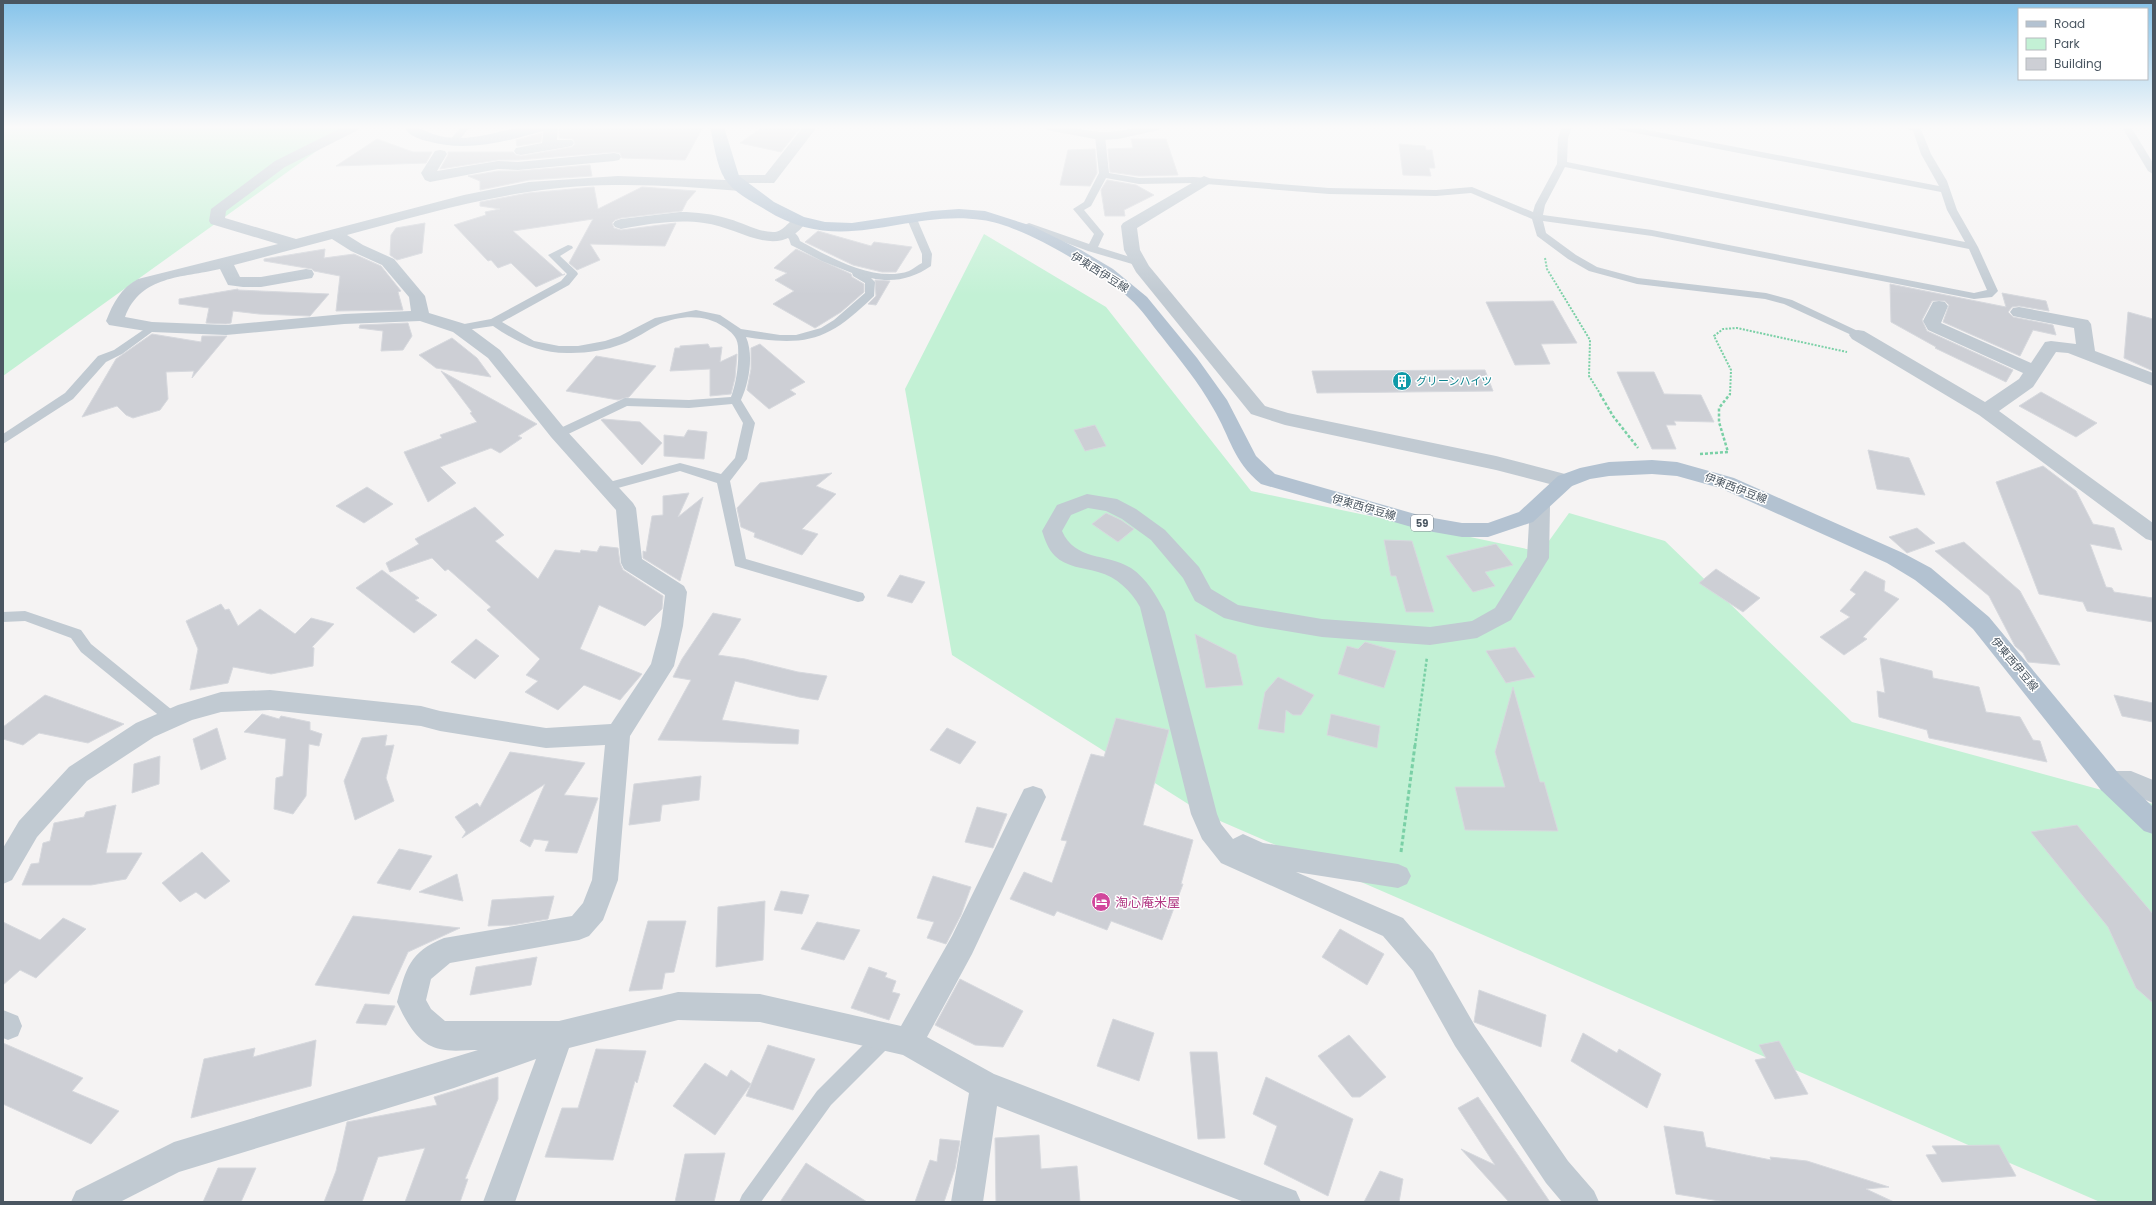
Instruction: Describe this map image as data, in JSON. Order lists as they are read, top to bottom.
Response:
{
  "streets": {
    "main road": ["伊東西伊豆線", "59"]
  },
  "places": {
    "building": ["グリーンハイツ"],
    "hotel": ["淘心庵米屋"]
  },
  "legend": ["Road", "Park", "Building"]
}
